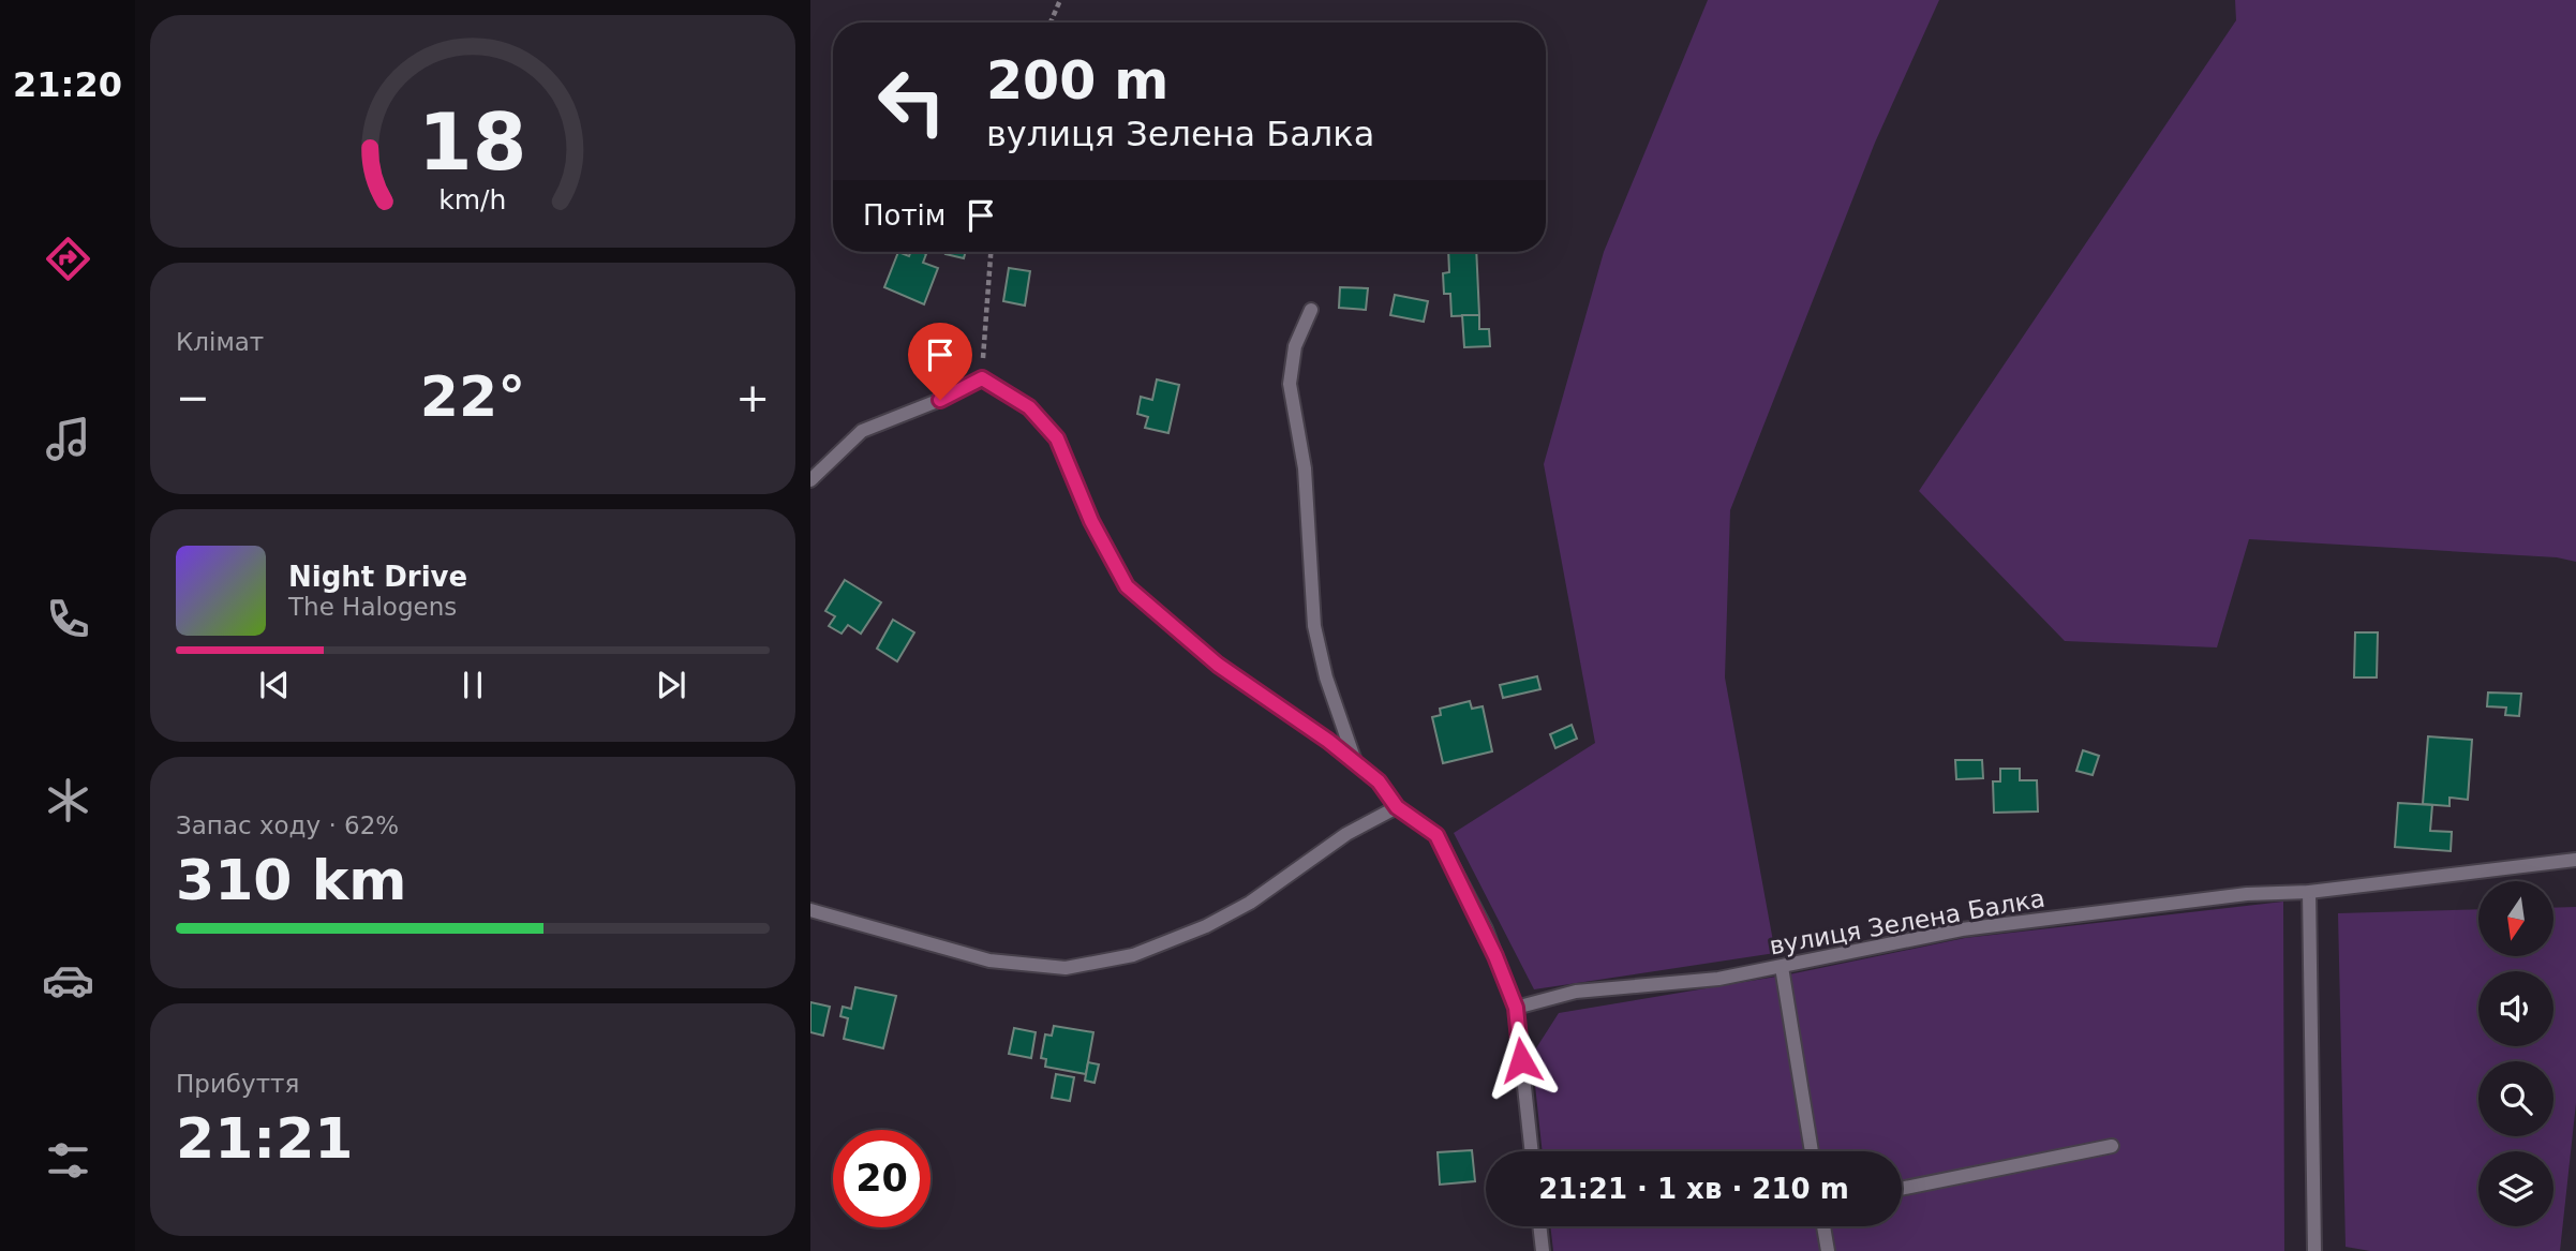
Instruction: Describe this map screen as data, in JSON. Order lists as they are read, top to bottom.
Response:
{
  "streets": {
    "lane": ["вулиця Зелена Балка"]
  },
  "north": "bottom",
  "page": {
    "tabs": "21:20",
    "turn": ["200 m", "вулиця Зелена Балка"],
    "then": "Потім",
    "tile": [
      "Клімат",
      ["Запас ходу · 62%", "310 km"],
      ["Прибуття", "21:21"]
    ],
    "heat": ["−", "22°", "+"],
    "song": ["Night Drive", "The Halogens"],
    "limit": "20",
    "trip": "21:21 · 1 хв · 210 m",
    "gauge": ["18", "km/h"]
  }
}
